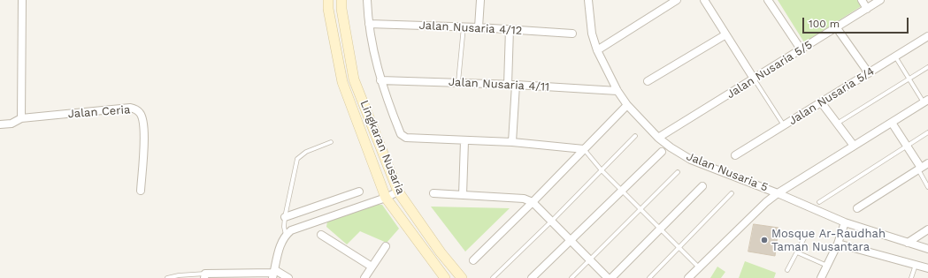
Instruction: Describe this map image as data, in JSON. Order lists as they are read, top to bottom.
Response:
{
  "streets": {
    "main road": ["Lingkaran Nusaria"],
    "street": [
      "Jalan Nusaria 4/12",
      "Jalan Nusaria 5/5",
      "Jalan Nusaria 4/11",
      "Jalan Nusaria 5/4",
      "Jalan Ceria",
      "Jalan Nusaria 5"
    ]
  },
  "crossings": [
    ["Jalan Nusaria 5/5", "Jalan Nusaria 5"],
    ["Jalan Nusaria 4/11", "Jalan Nusaria 5"]
  ],
  "places": ["Mosque Ar-Raudhah Taman Nusantara"],
  "scale_bar": "100 m"
}
